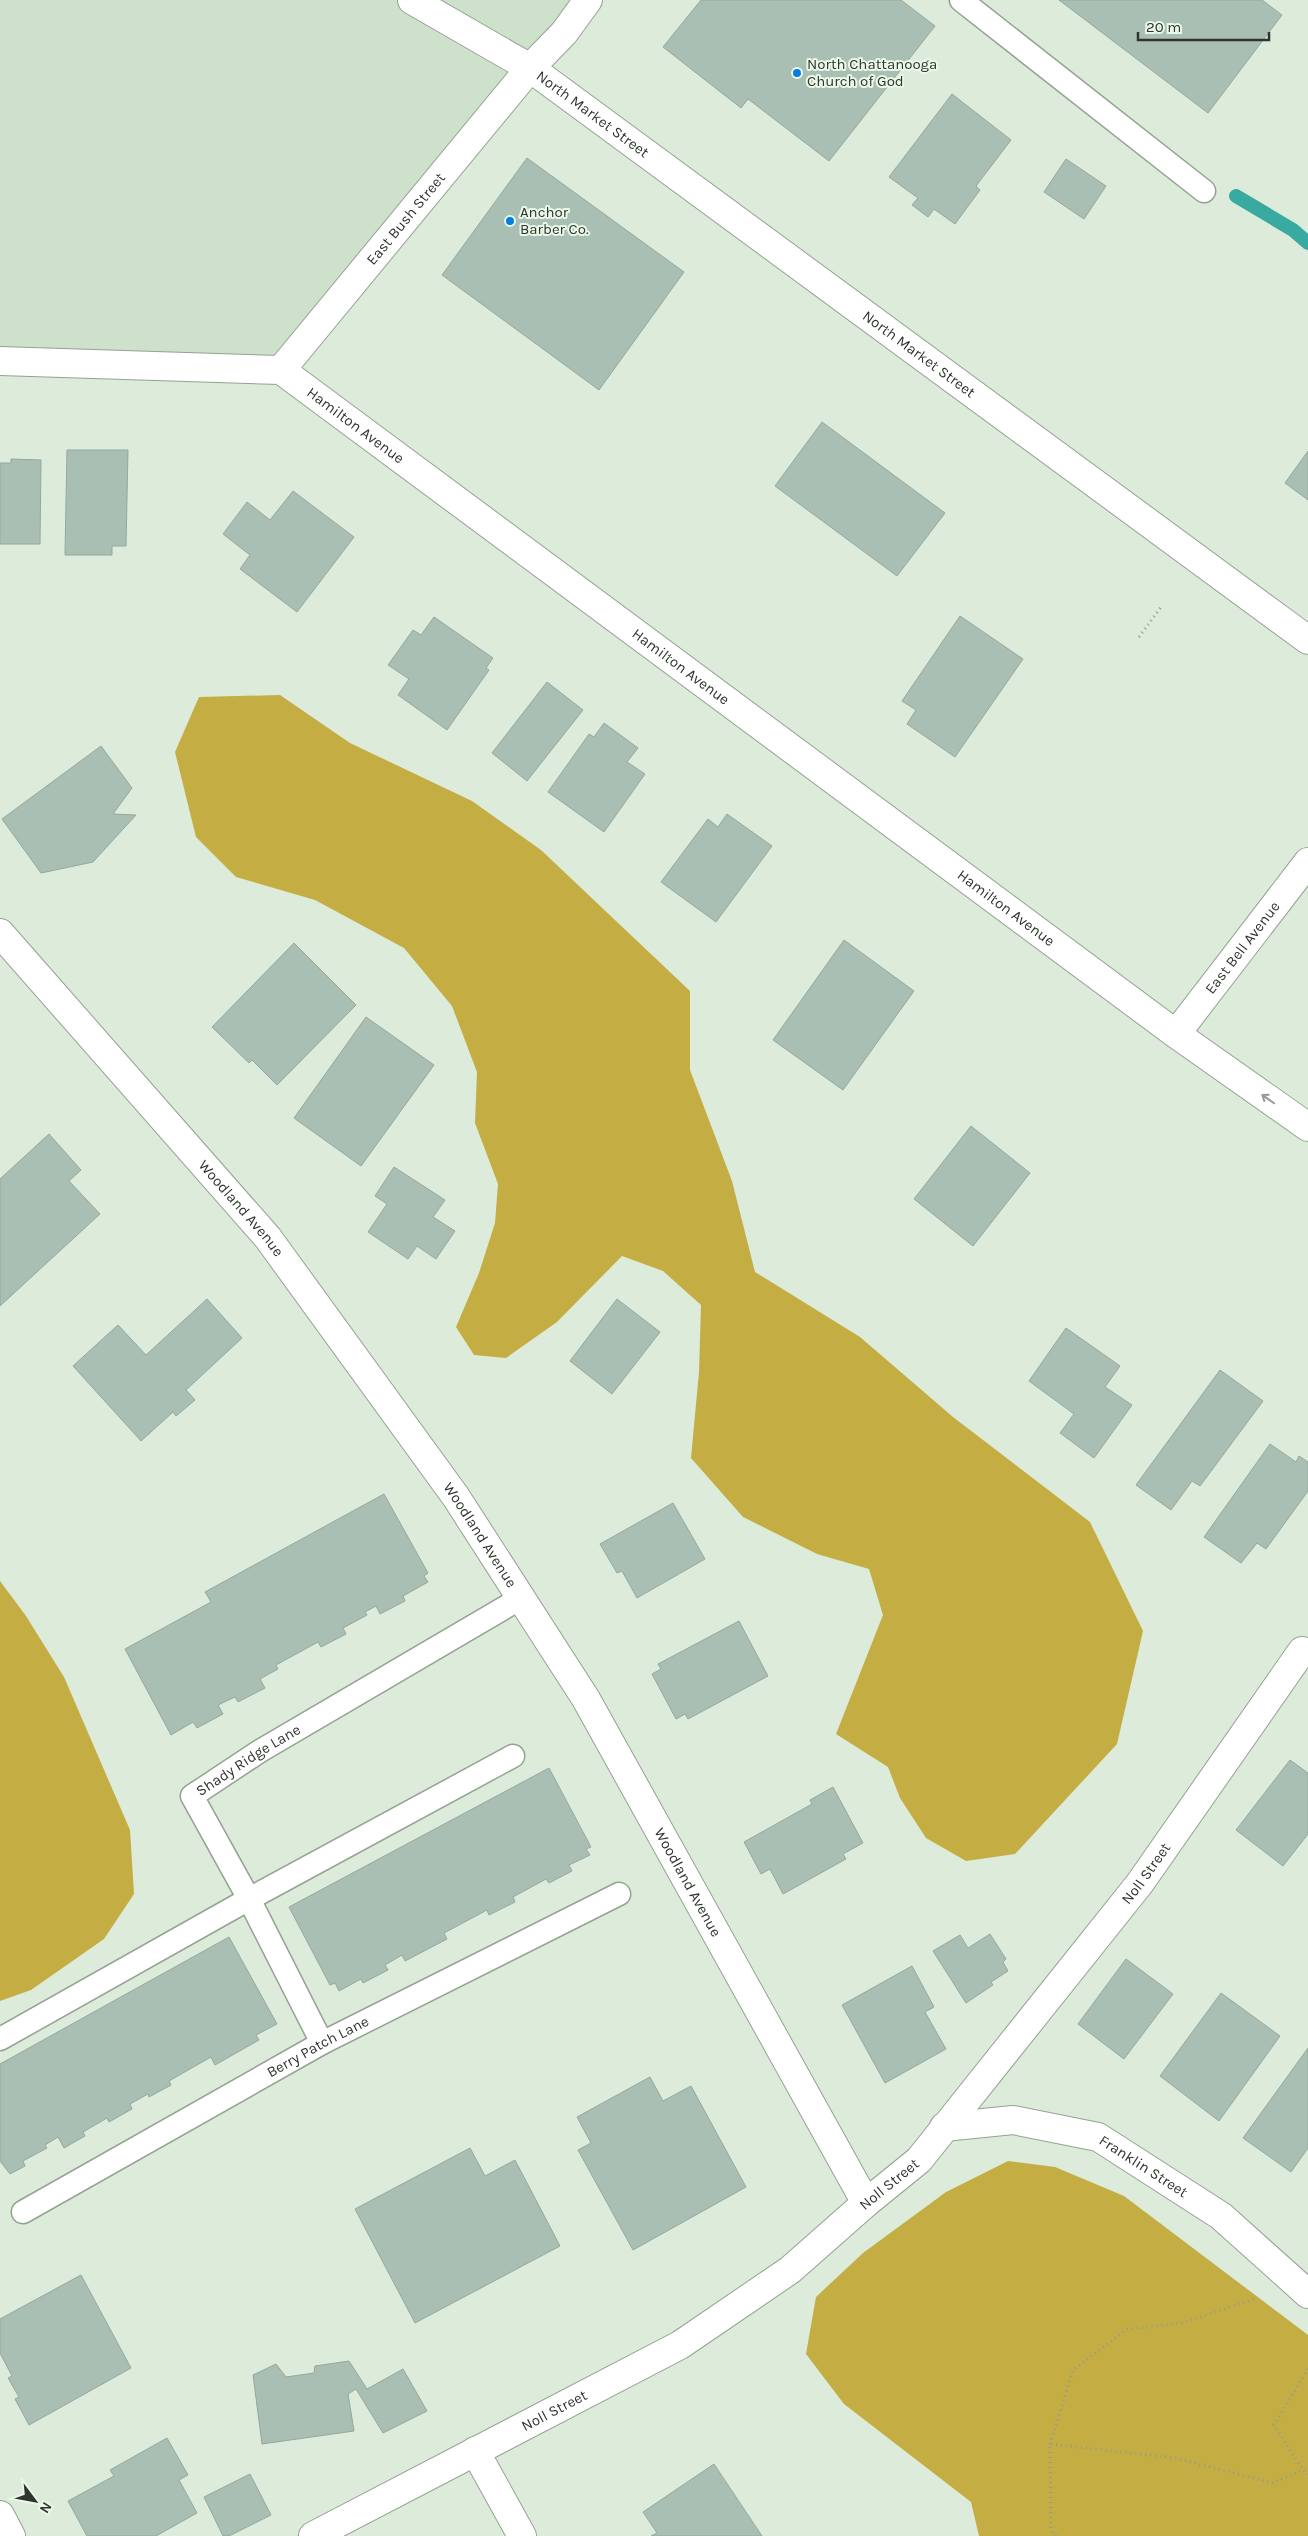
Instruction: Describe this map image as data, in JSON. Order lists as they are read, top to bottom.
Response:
{
  "streets": {
    "street": [
      "North Market Street",
      "East Bush Street",
      "Hamilton Avenue",
      "East Bell Avenue",
      "Woodland Avenue",
      "Noll Street",
      "Franklin Street"
    ],
    "lane": ["Shady Ridge Lane", "Berry Patch Lane"]
  },
  "crossings": [
    ["North Market Street", "East Bush Street"],
    ["East Bush Street", "Hamilton Avenue"],
    ["Hamilton Avenue", "East Bell Avenue"],
    ["Woodland Avenue", "Shady Ridge Lane"],
    ["Woodland Avenue", "Noll Street"],
    ["Shady Ridge Lane", "Berry Patch Lane"],
    ["Noll Street", "Franklin Street"]
  ],
  "places": ["North Chattanooga Church of God", "Anchor Barber Co."],
  "scale_bar": "20 m",
  "north": "bottom right"
}
